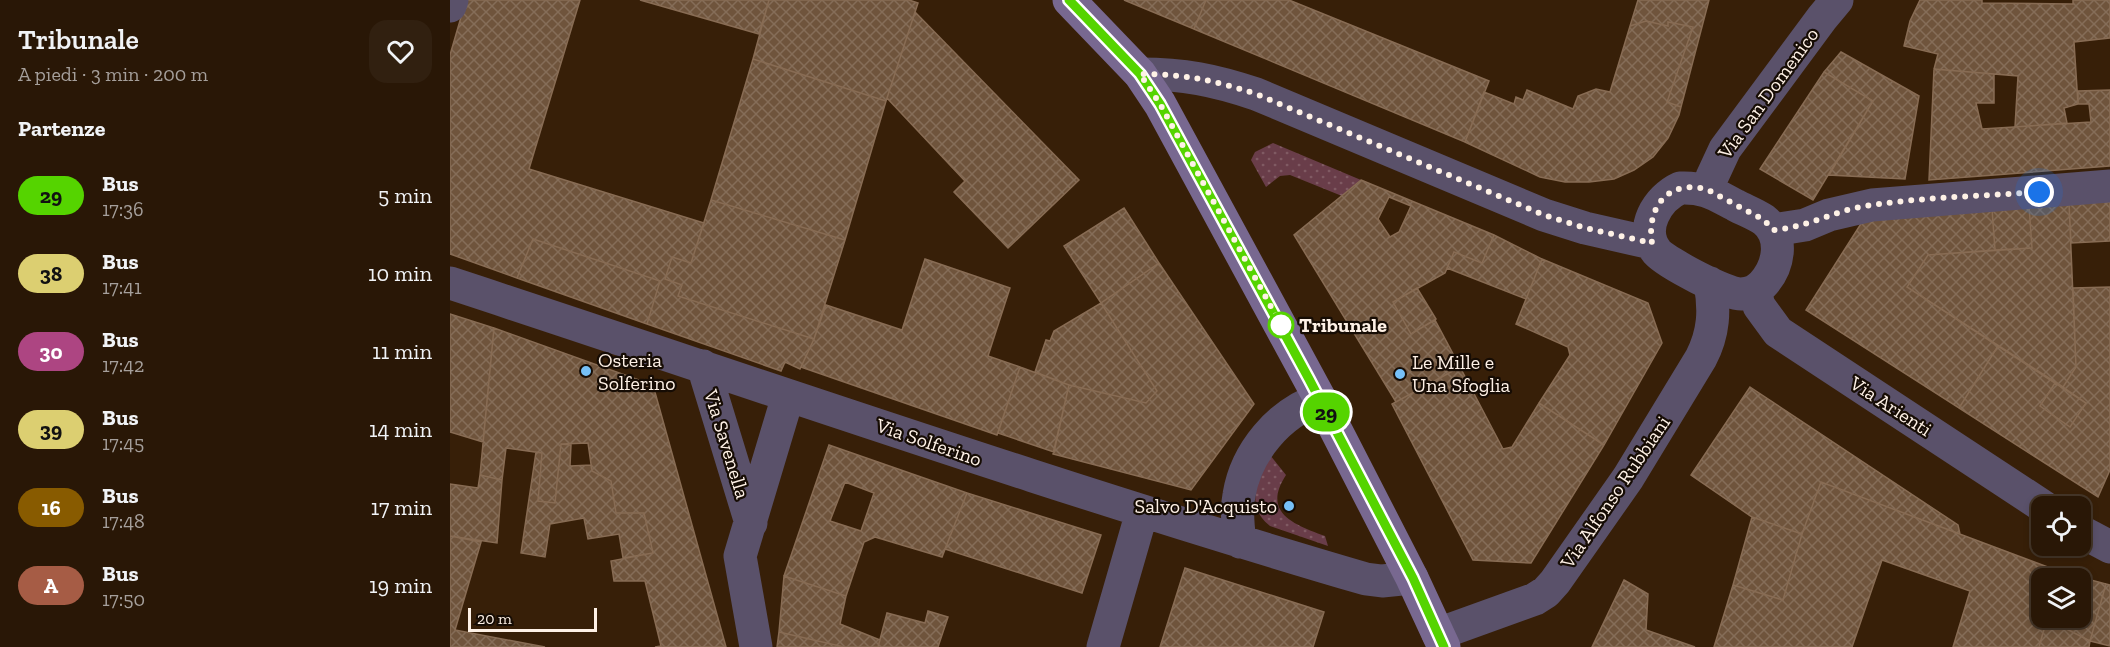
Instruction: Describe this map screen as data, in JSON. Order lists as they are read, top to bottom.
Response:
{
  "streets": {
    "street": [
      "Via San Domenico",
      "Via Arienti",
      "Via Solferino",
      "Via Savenella",
      "Via Alfonso Rubbiani"
    ]
  },
  "crossings": [
    ["Via San Domenico", "Via Arienti"],
    ["Via San Domenico", "Via Alfonso Rubbiani"],
    ["Via Arienti", "Via Alfonso Rubbiani"],
    ["Via Solferino", "Via Savenella"]
  ],
  "places": [
    "Tribunale",
    "Osteria Solferino",
    "Le Mille e Una Sfoglia",
    "Salvo D'Acquisto"
  ],
  "lines": ["bus line 29"],
  "scale_bar": "20 m",
  "page": {
    "heading": [
      ["Tribunale", "A piedi · 3 min · 200 m"],
      "Partenze"
    ],
    "on_map": "29",
    "list": [
      {
        "mark": "29",
        "name": "Bus",
        "note": "17:36",
        "value": "5 min"
      },
      {
        "mark": "38",
        "name": "Bus",
        "note": "17:41",
        "value": "10 min"
      },
      {
        "mark": "30",
        "name": "Bus",
        "note": "17:42",
        "value": "11 min"
      },
      {
        "mark": "39",
        "name": "Bus",
        "note": "17:45",
        "value": "14 min"
      },
      {
        "mark": "16",
        "name": "Bus",
        "note": "17:48",
        "value": "17 min"
      },
      {
        "mark": "A",
        "name": "Bus",
        "note": "17:50",
        "value": "19 min"
      }
    ],
    "scale": "20 m"
  }
}
